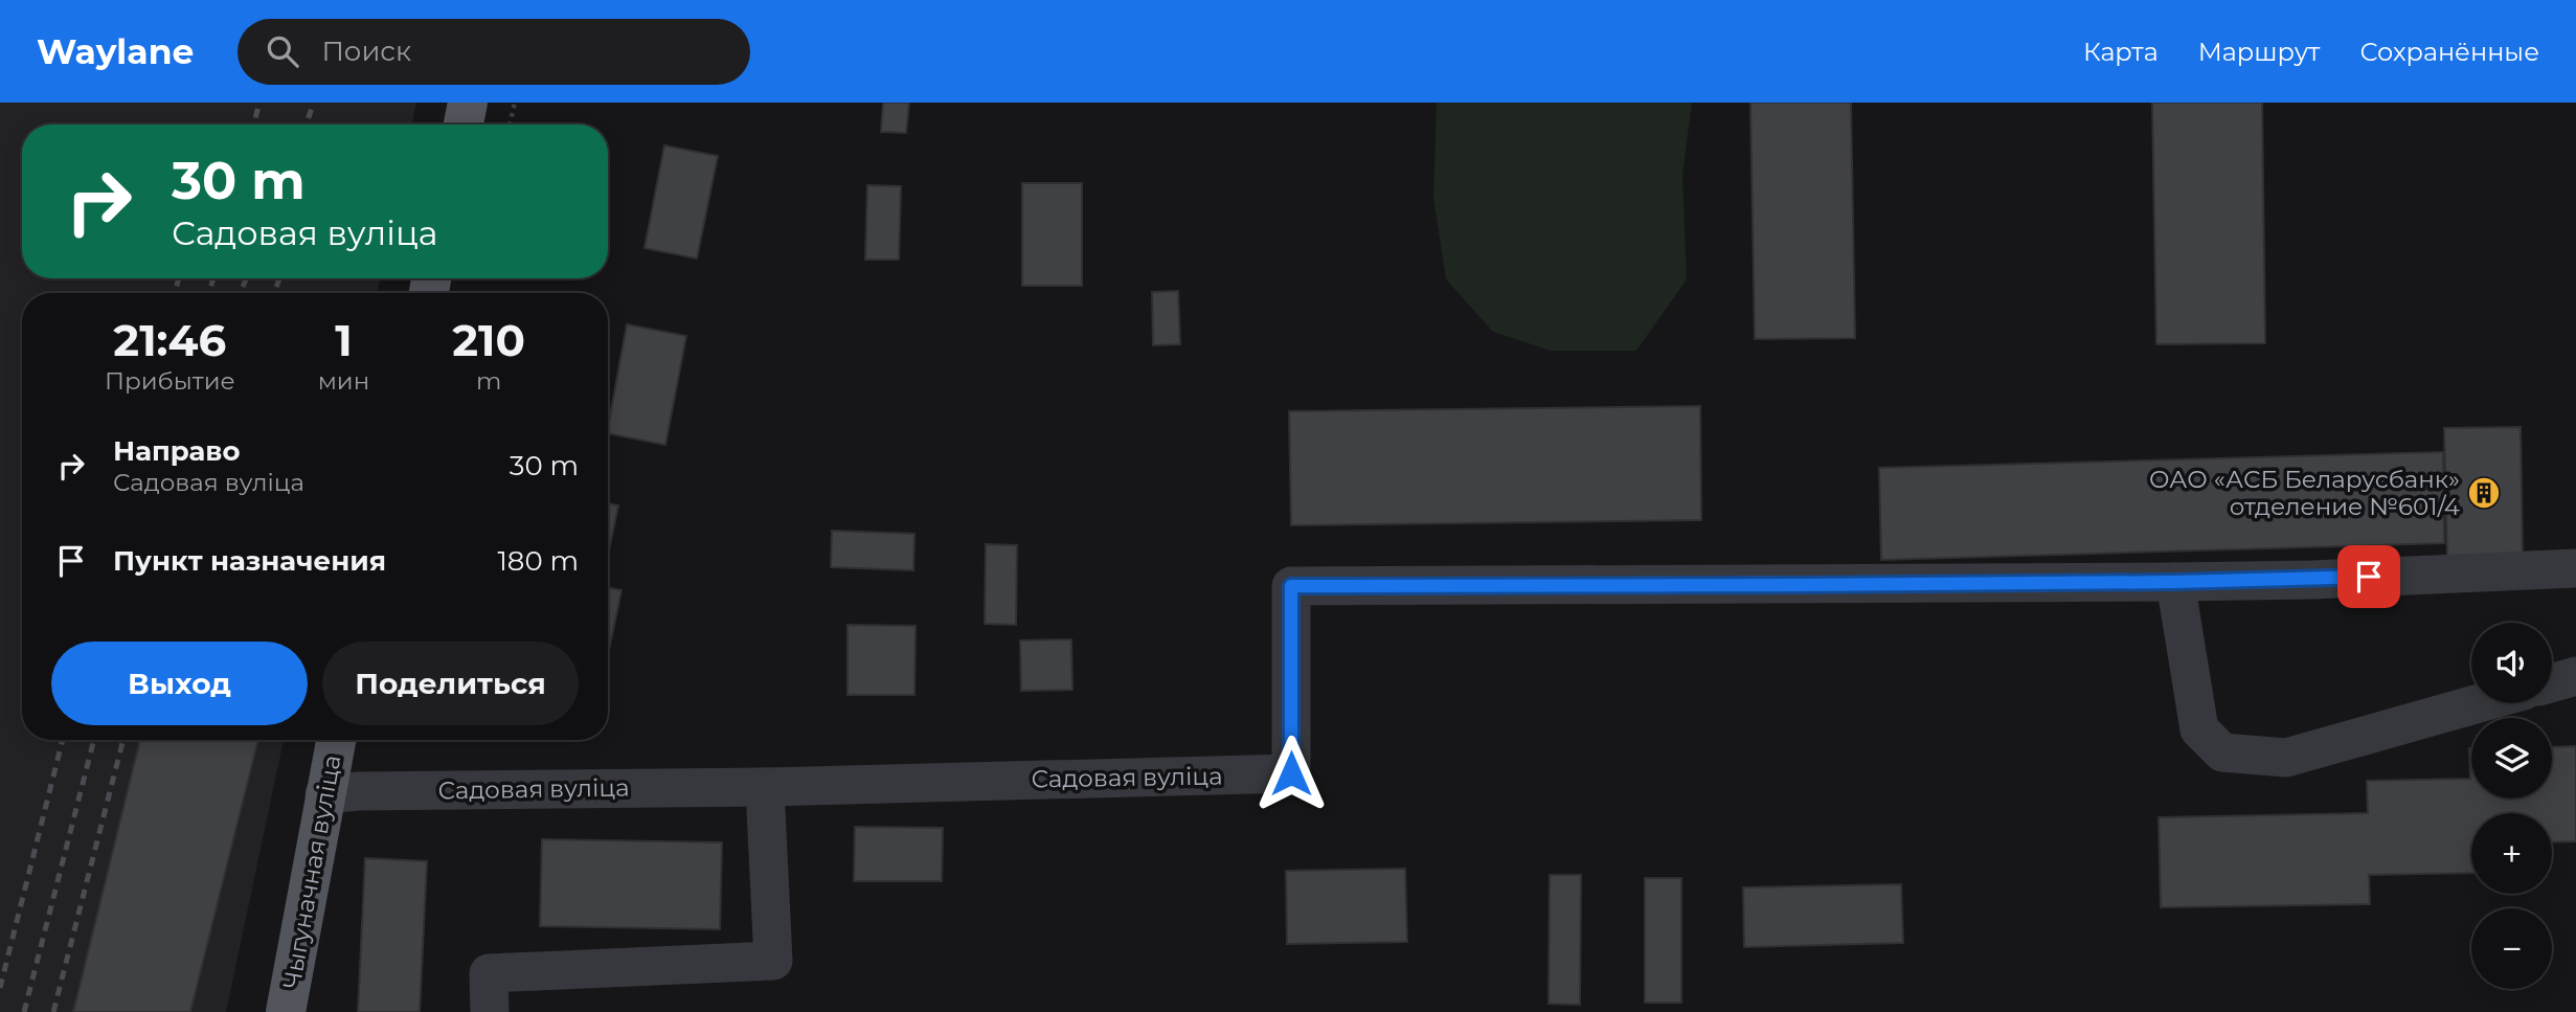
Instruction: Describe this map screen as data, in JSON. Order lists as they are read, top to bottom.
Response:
{
  "streets": {
    "main road": ["Чыгуначная вуліца"],
    "street": ["Садовая вуліца"]
  },
  "crossings": [
    ["Садовая вуліца", "Чыгуначная вуліца"]
  ],
  "places": {
    "building": ["ОАО «АСБ Беларусбанк» отделение №601/4"]
  },
  "page": {
    "header": "Waylane",
    "search": "Поиск",
    "nav": ["Карта", "Маршрут", "Сохранённые"],
    "turn": ["30 m", "Садовая вуліца"],
    "eta": [
      "21:46",
      "Прибытие",
      "1",
      "мин",
      "210",
      "m"
    ],
    "list": [
      {
        "name": "Направо",
        "note": "Садовая вуліца",
        "value": "30 m"
      },
      {
        "name": "Пункт назначения",
        "value": "180 m"
      }
    ],
    "map_buttons": ["+", "−"],
    "buttons": ["Выход", "Поделиться"]
  }
}
